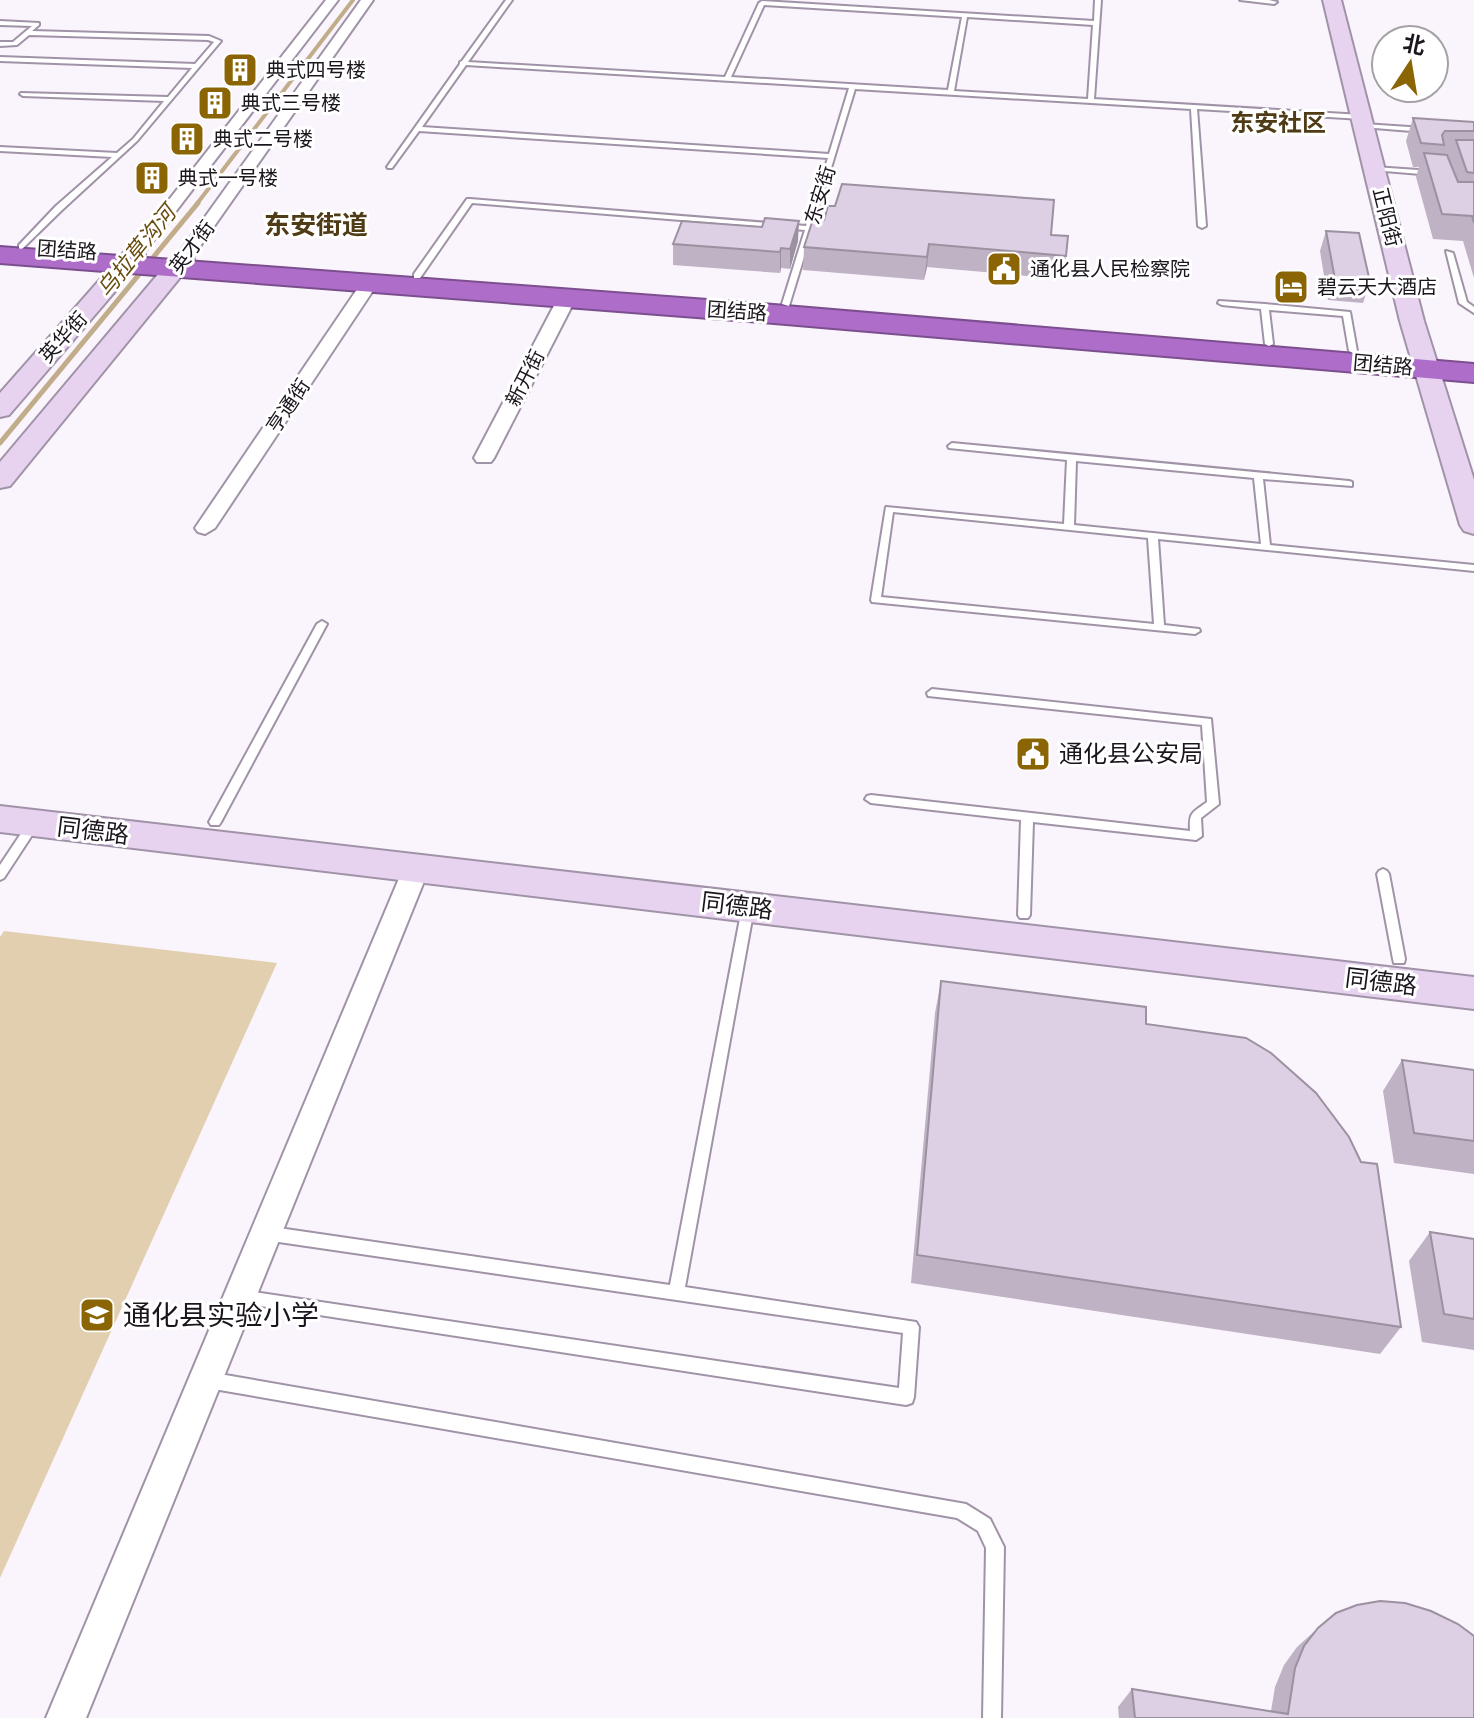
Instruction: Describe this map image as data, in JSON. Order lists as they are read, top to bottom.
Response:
{
  "streets": {
    "highway": ["团结路"],
    "main road": [
      "正阳街",
      "英才街",
      "英华街",
      "同德路"
    ],
    "street": ["新开街", "亨通街"],
    "lane": ["东安街"]
  },
  "crossings": [
    ["东安街", "团结路"],
    ["正阳街", "团结路"],
    ["英才街", "团结路"],
    ["团结路", "英华街"],
    ["团结路", "新开街"],
    ["团结路", "亨通街"]
  ],
  "districts": ["东安社区", "东安街道"],
  "water": ["乌拉草沟河"],
  "places": {
    "building": [
      "典式四号楼",
      "典式三号楼",
      "典式二号楼",
      "典式一号楼"
    ],
    "public building": ["通化县人民检察院", "通化县公安局"],
    "hotel": ["碧云天大酒店"],
    "school or university": ["通化县实验小学"]
  },
  "north": "top"
}
